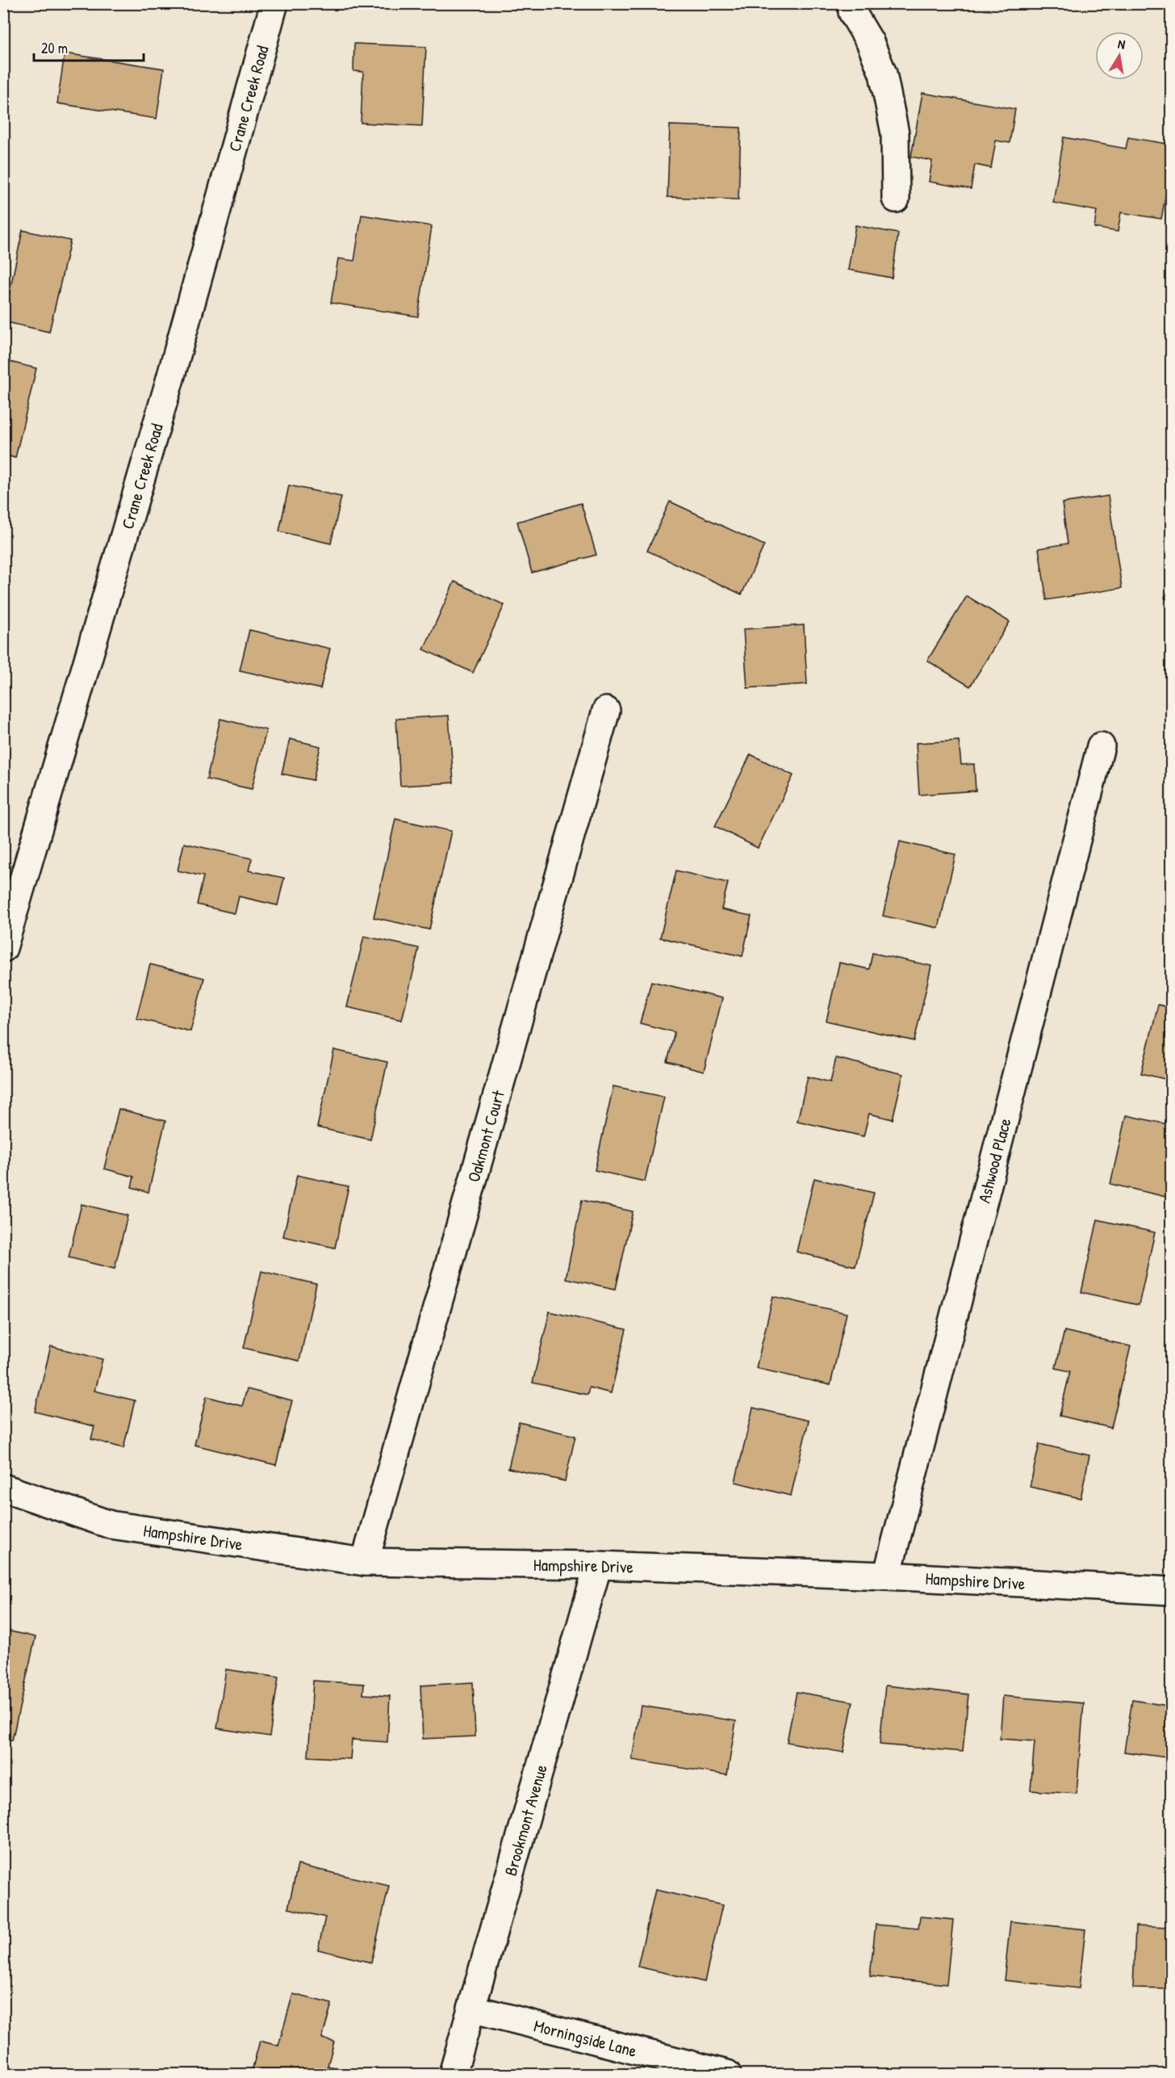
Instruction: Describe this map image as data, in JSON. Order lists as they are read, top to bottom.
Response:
{
  "streets": {
    "street": [
      "Crane Creek Road",
      "Oakmont Court",
      "Ashwood Place",
      "Hampshire Drive",
      "Brookmont Avenue",
      "Morningside Lane"
    ]
  },
  "crossings": [
    ["Oakmont Court", "Hampshire Drive"],
    ["Ashwood Place", "Hampshire Drive"],
    ["Hampshire Drive", "Brookmont Avenue"],
    ["Brookmont Avenue", "Morningside Lane"]
  ],
  "scale_bar": "20 m",
  "north": "top"
}
